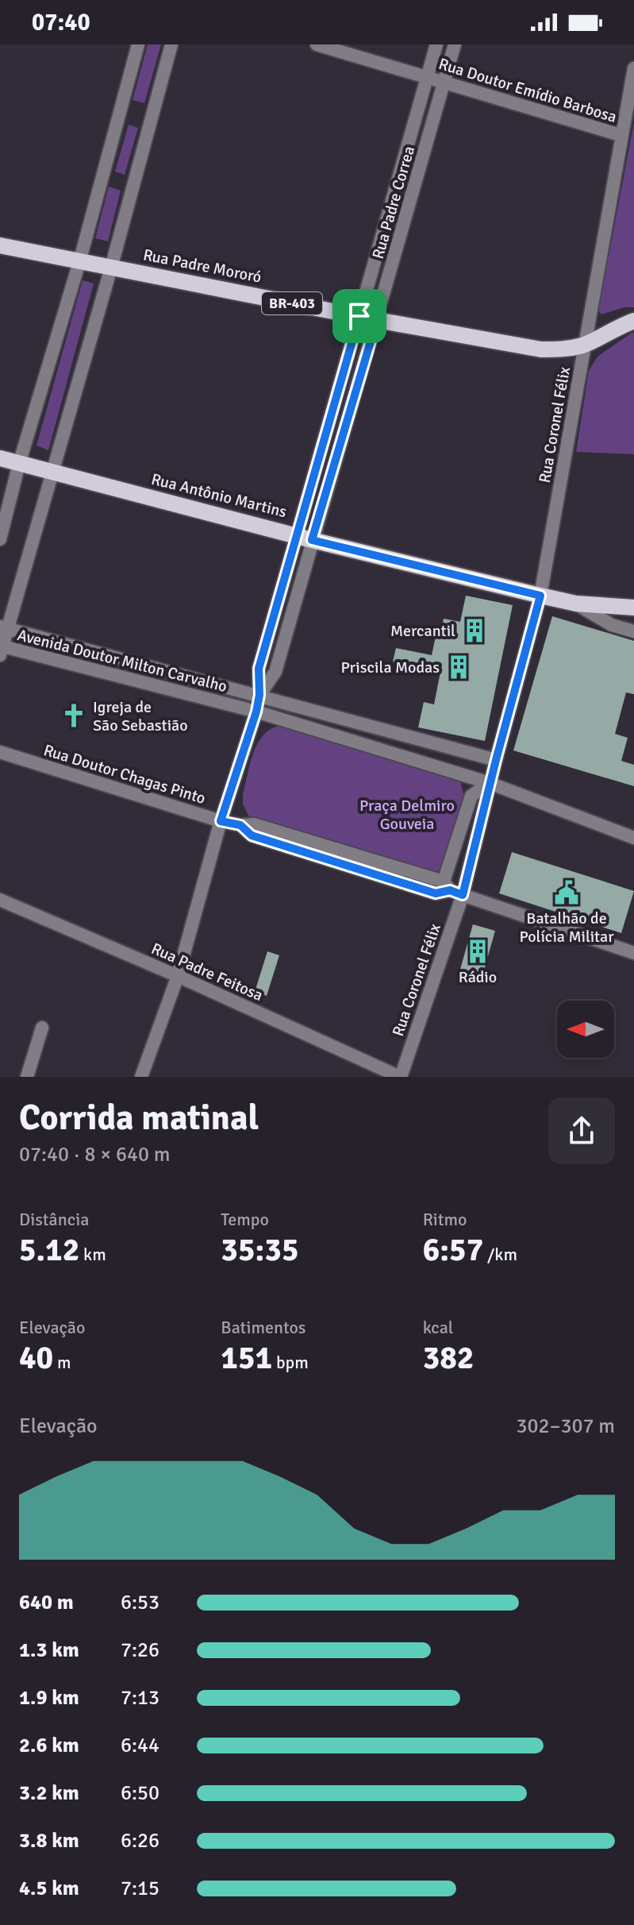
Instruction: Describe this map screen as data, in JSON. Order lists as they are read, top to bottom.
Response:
{
  "streets": {
    "main road": ["Rua Padre Mororó", "BR-403", "Rua Antônio Martins"],
    "street": [
      "Rua Doutor Emídio Barbosa",
      "Rua Padre Correa",
      "Rua Coronel Félix",
      "Avenida Doutor Milton Carvalho",
      "Rua Doutor Chagas Pinto",
      "Rua Padre Feitosa"
    ]
  },
  "crossings": [
    ["Rua Doutor Emídio Barbosa", "Rua Padre Correa"],
    ["Rua Doutor Emídio Barbosa", "Rua Coronel Félix"],
    ["Rua Padre Correa", "Rua Padre Mororó"],
    ["Rua Padre Correa", "Rua Antônio Martins"],
    ["Rua Padre Correa", "Avenida Doutor Milton Carvalho"],
    ["Rua Padre Correa", "Rua Doutor Chagas Pinto"],
    ["Rua Padre Correa", "Rua Padre Feitosa"],
    ["Rua Padre Mororó", "BR-403"],
    ["Rua Padre Mororó", "Rua Coronel Félix"],
    ["BR-403", "Rua Coronel Félix"],
    ["Rua Coronel Félix", "Rua Antônio Martins"],
    ["Rua Coronel Félix", "Avenida Doutor Milton Carvalho"],
    ["Rua Coronel Félix", "Rua Doutor Chagas Pinto"],
    ["Rua Coronel Félix", "Rua Padre Feitosa"]
  ],
  "parks": ["Praça Delmiro Gouveia"],
  "places": {
    "building": ["Mercantil", "Priscila Modas", "Rádio"],
    "church": ["Igreja de São Sebastião"],
    "public building": ["Batalhão de Polícia Militar"]
  },
  "north": "left",
  "page": {
    "status": "07:40",
    "heading": ["Corrida matinal", "07:40 · 8 × 640 m"],
    "stats": [
      ["Distância", "5.12 km"],
      ["Tempo", "35:35"],
      ["Ritmo", "6:57 /km"],
      ["Elevação", "40 m"],
      ["Batimentos", "151 bpm"],
      ["kcal", "382"]
    ],
    "chart": ["Elevação", "302–307 m"],
    "list": [
      {
        "name": "640 m",
        "note": "6:53"
      },
      {
        "name": "1.3 km",
        "note": "7:26"
      },
      {
        "name": "1.9 km",
        "note": "7:13"
      },
      {
        "name": "2.6 km",
        "note": "6:44"
      },
      {
        "name": "3.2 km",
        "note": "6:50"
      },
      {
        "name": "3.8 km",
        "note": "6:26"
      },
      {
        "name": "4.5 km",
        "note": "7:15"
      }
    ]
  }
}
